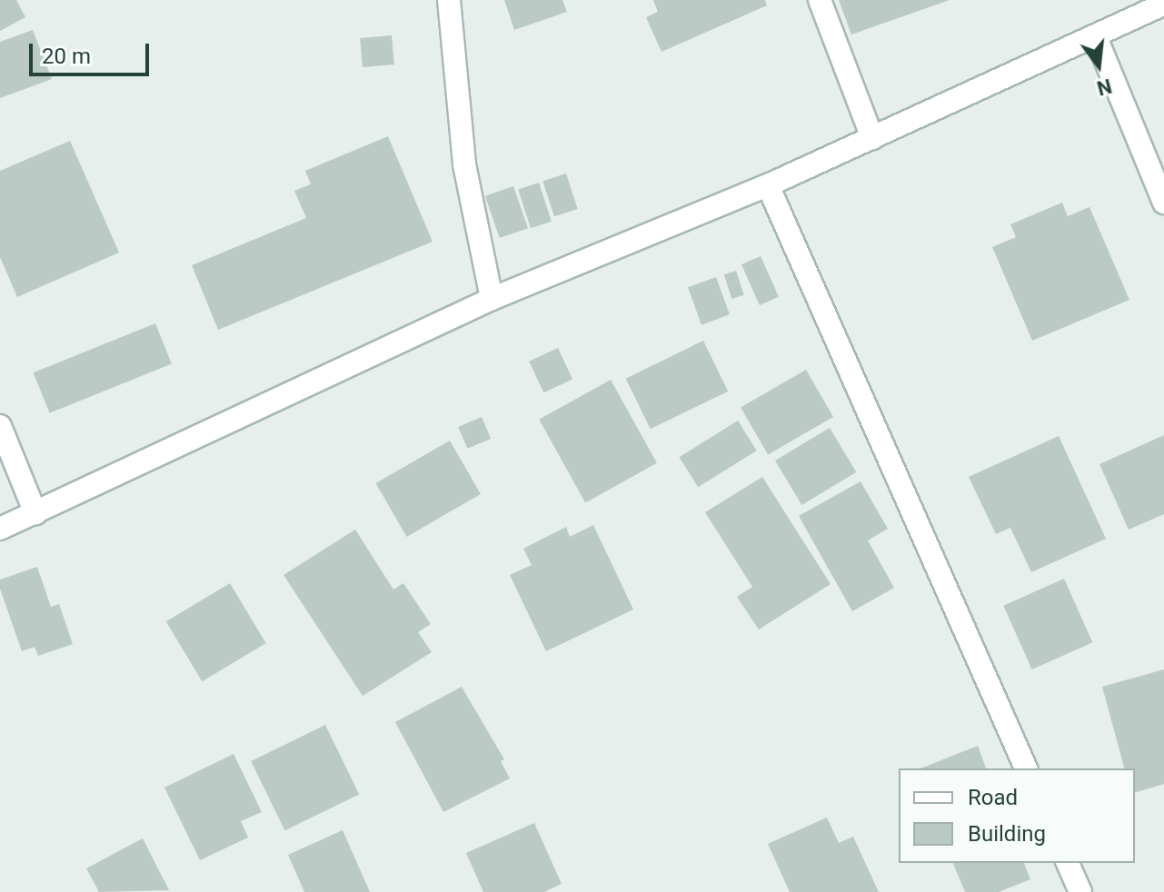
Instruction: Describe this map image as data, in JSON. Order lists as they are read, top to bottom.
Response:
{
  "legend": ["Road", "Building"],
  "scale_bar": "20 m",
  "north": "bottom"
}
